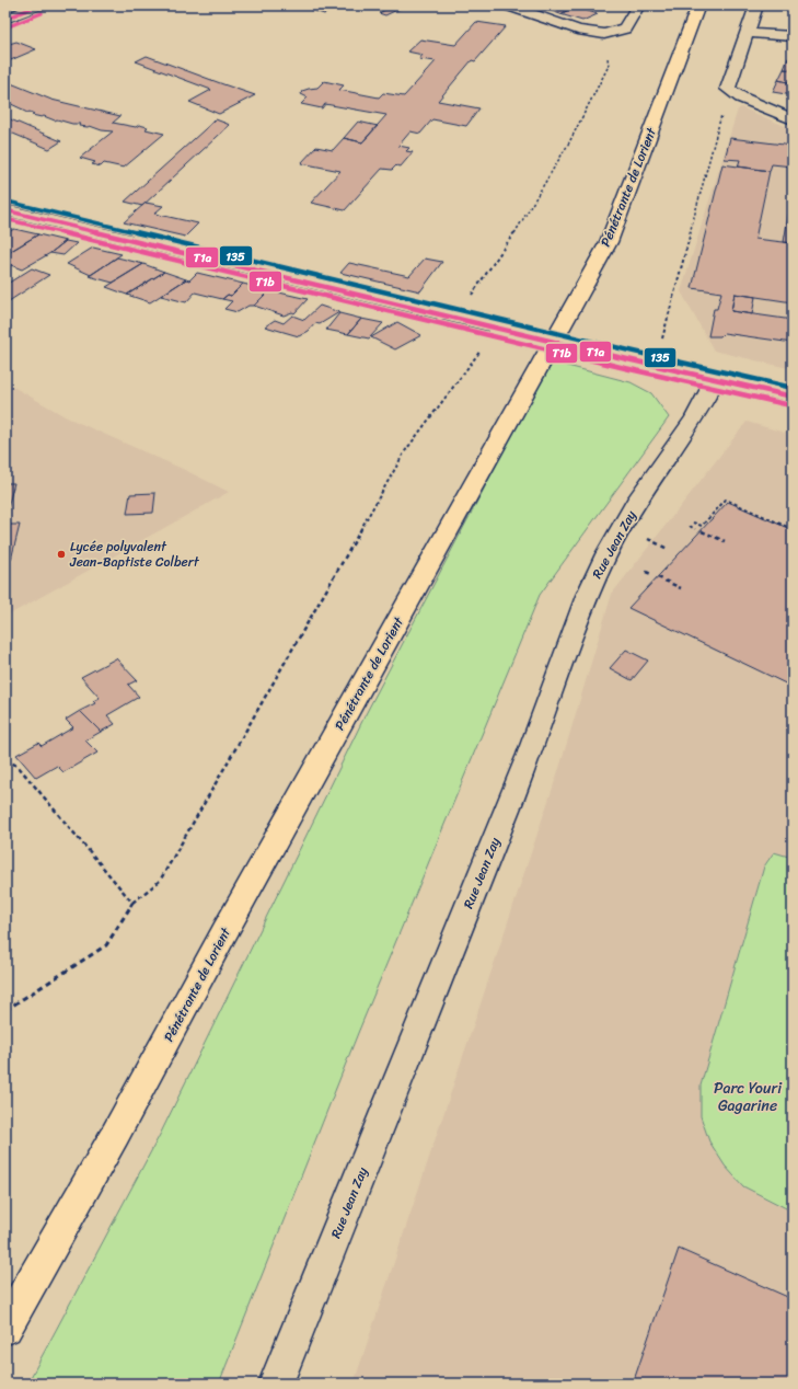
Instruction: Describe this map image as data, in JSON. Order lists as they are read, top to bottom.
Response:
{
  "streets": {
    "main road": ["Pénétrante de Lorient"],
    "street": ["Rue Jean Zay"]
  },
  "parks": ["Parc Youri Gagarine"],
  "places": ["Lycée polyvalent Jean-Baptiste Colbert"],
  "lines": ["transit line T1a", "transit line T1b", "transit line 135"]
}
